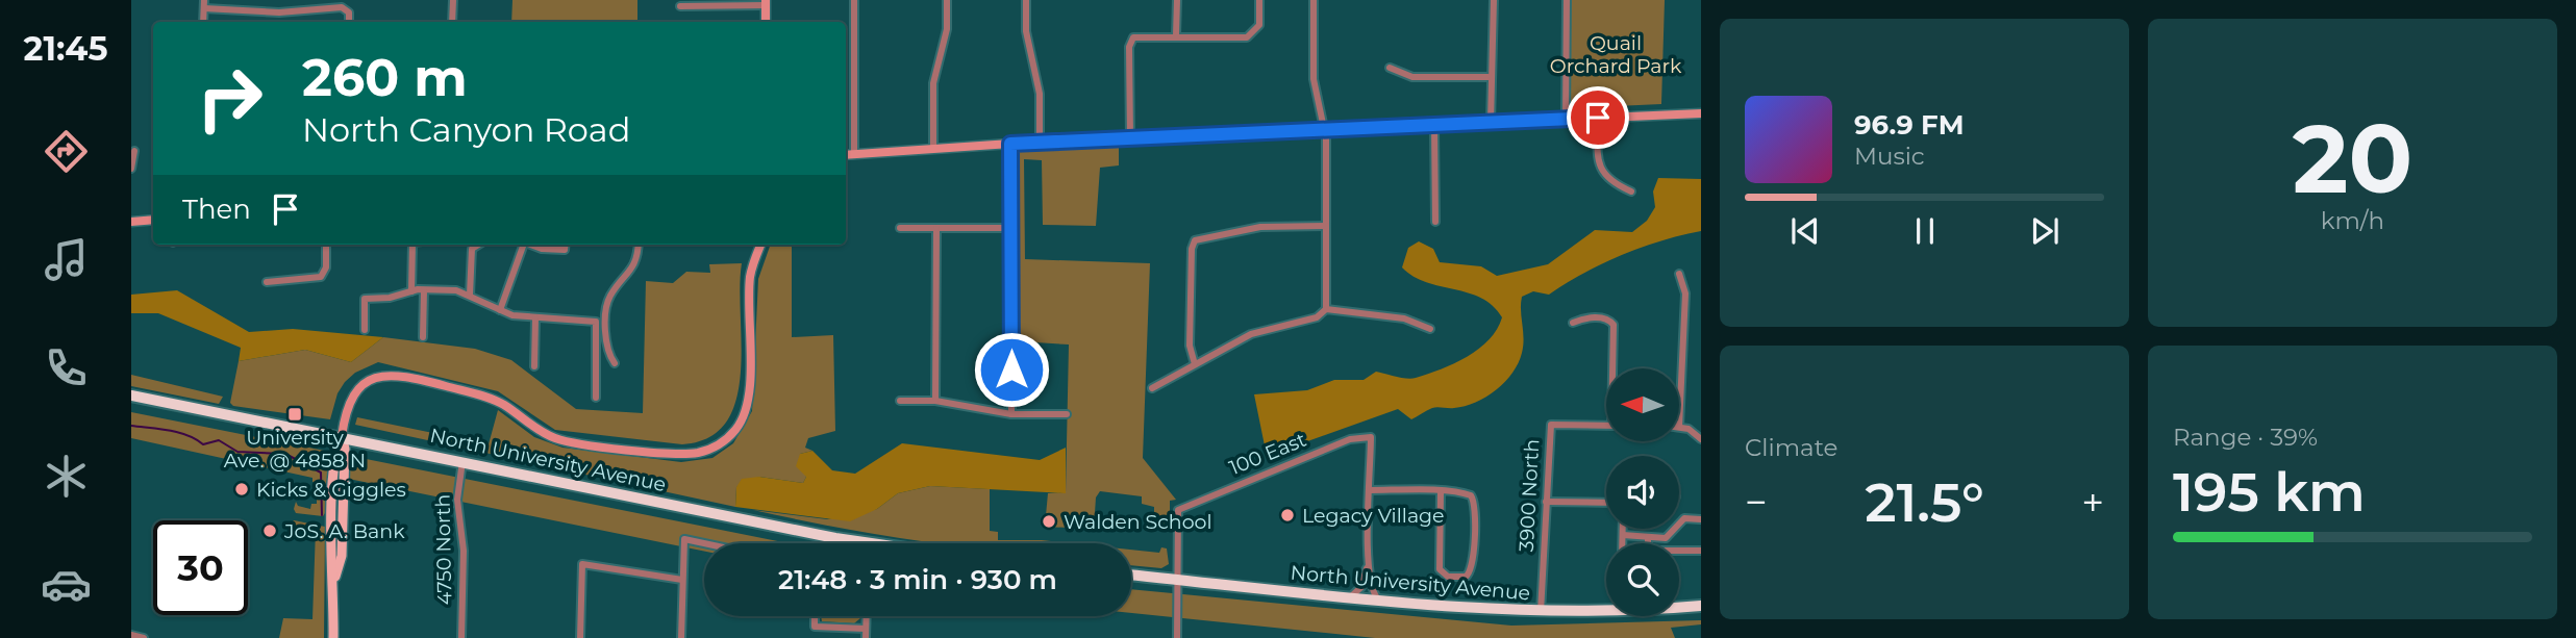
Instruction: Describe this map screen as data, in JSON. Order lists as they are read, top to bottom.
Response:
{
  "streets": {
    "highway": ["North University Avenue"],
    "street": ["100 East", "3900 North", "4750 North"]
  },
  "crossings": [
    ["100 East", "North University Avenue"],
    ["North University Avenue", "3900 North"],
    ["North University Avenue", "4750 North"]
  ],
  "parks": ["Quail Orchard Park"],
  "places": {
    "transit": ["University Ave. @ 4858 N"],
    "other": [
      "Kicks & Giggles",
      "Legacy Village",
      "Walden School",
      "JoS. A. Bank"
    ]
  },
  "north": "left",
  "page": {
    "tabs": "21:45",
    "tile": [
      ["20", "km/h"],
      "Climate",
      ["Range · 39%", "195 km"]
    ],
    "turn": ["260 m", "North Canyon Road"],
    "song": ["96.9 FM", "Music"],
    "then": "Then",
    "heat": ["−", "21.5°", "+"],
    "limit": "30",
    "trip": "21:48 · 3 min · 930 m"
  }
}
